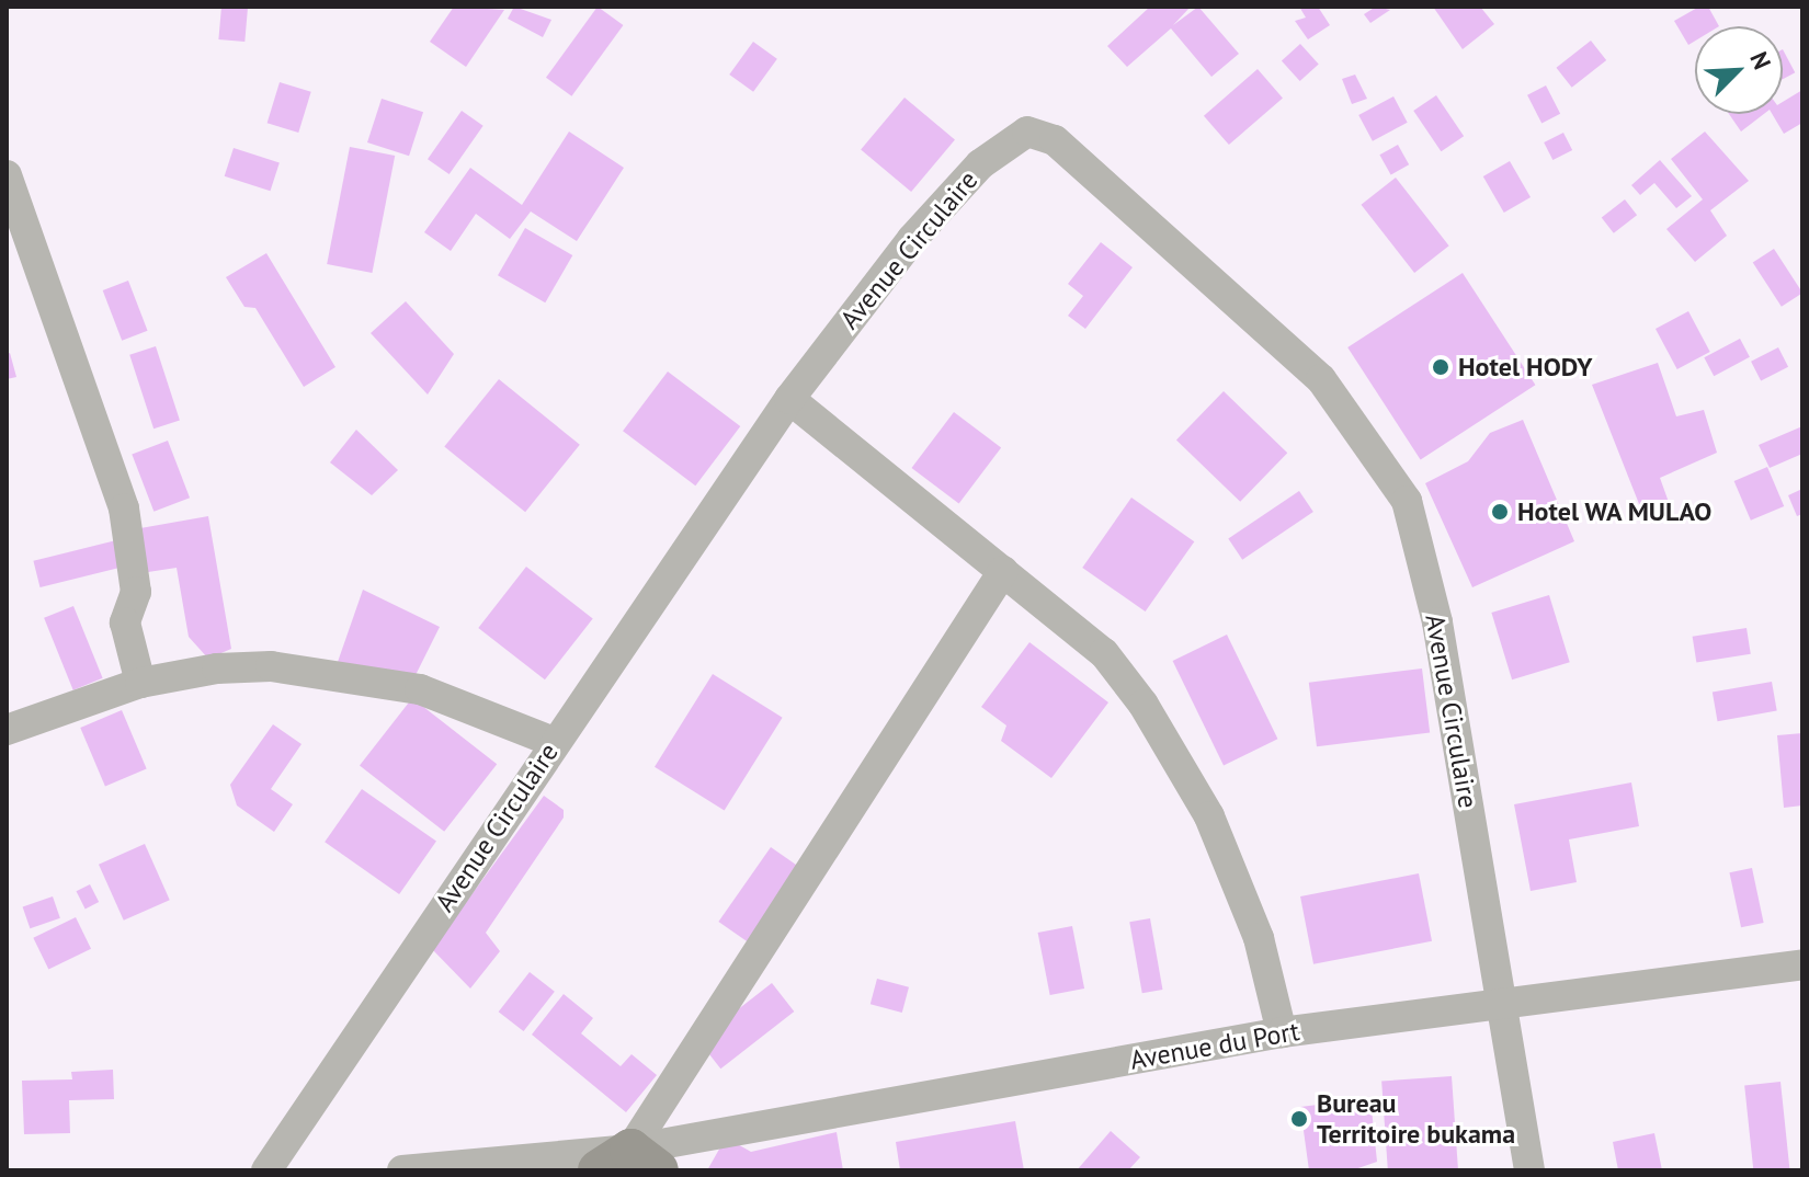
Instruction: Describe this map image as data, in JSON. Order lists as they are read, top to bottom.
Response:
{
  "streets": {
    "street": ["Avenue Circulaire", "Avenue du Port"]
  },
  "crossings": [
    ["Avenue Circulaire", "Avenue du Port"]
  ],
  "places": ["Hotel HODY", "Hotel WA MULAO", "Bureau Territoire bukama"],
  "north": "top right"
}
